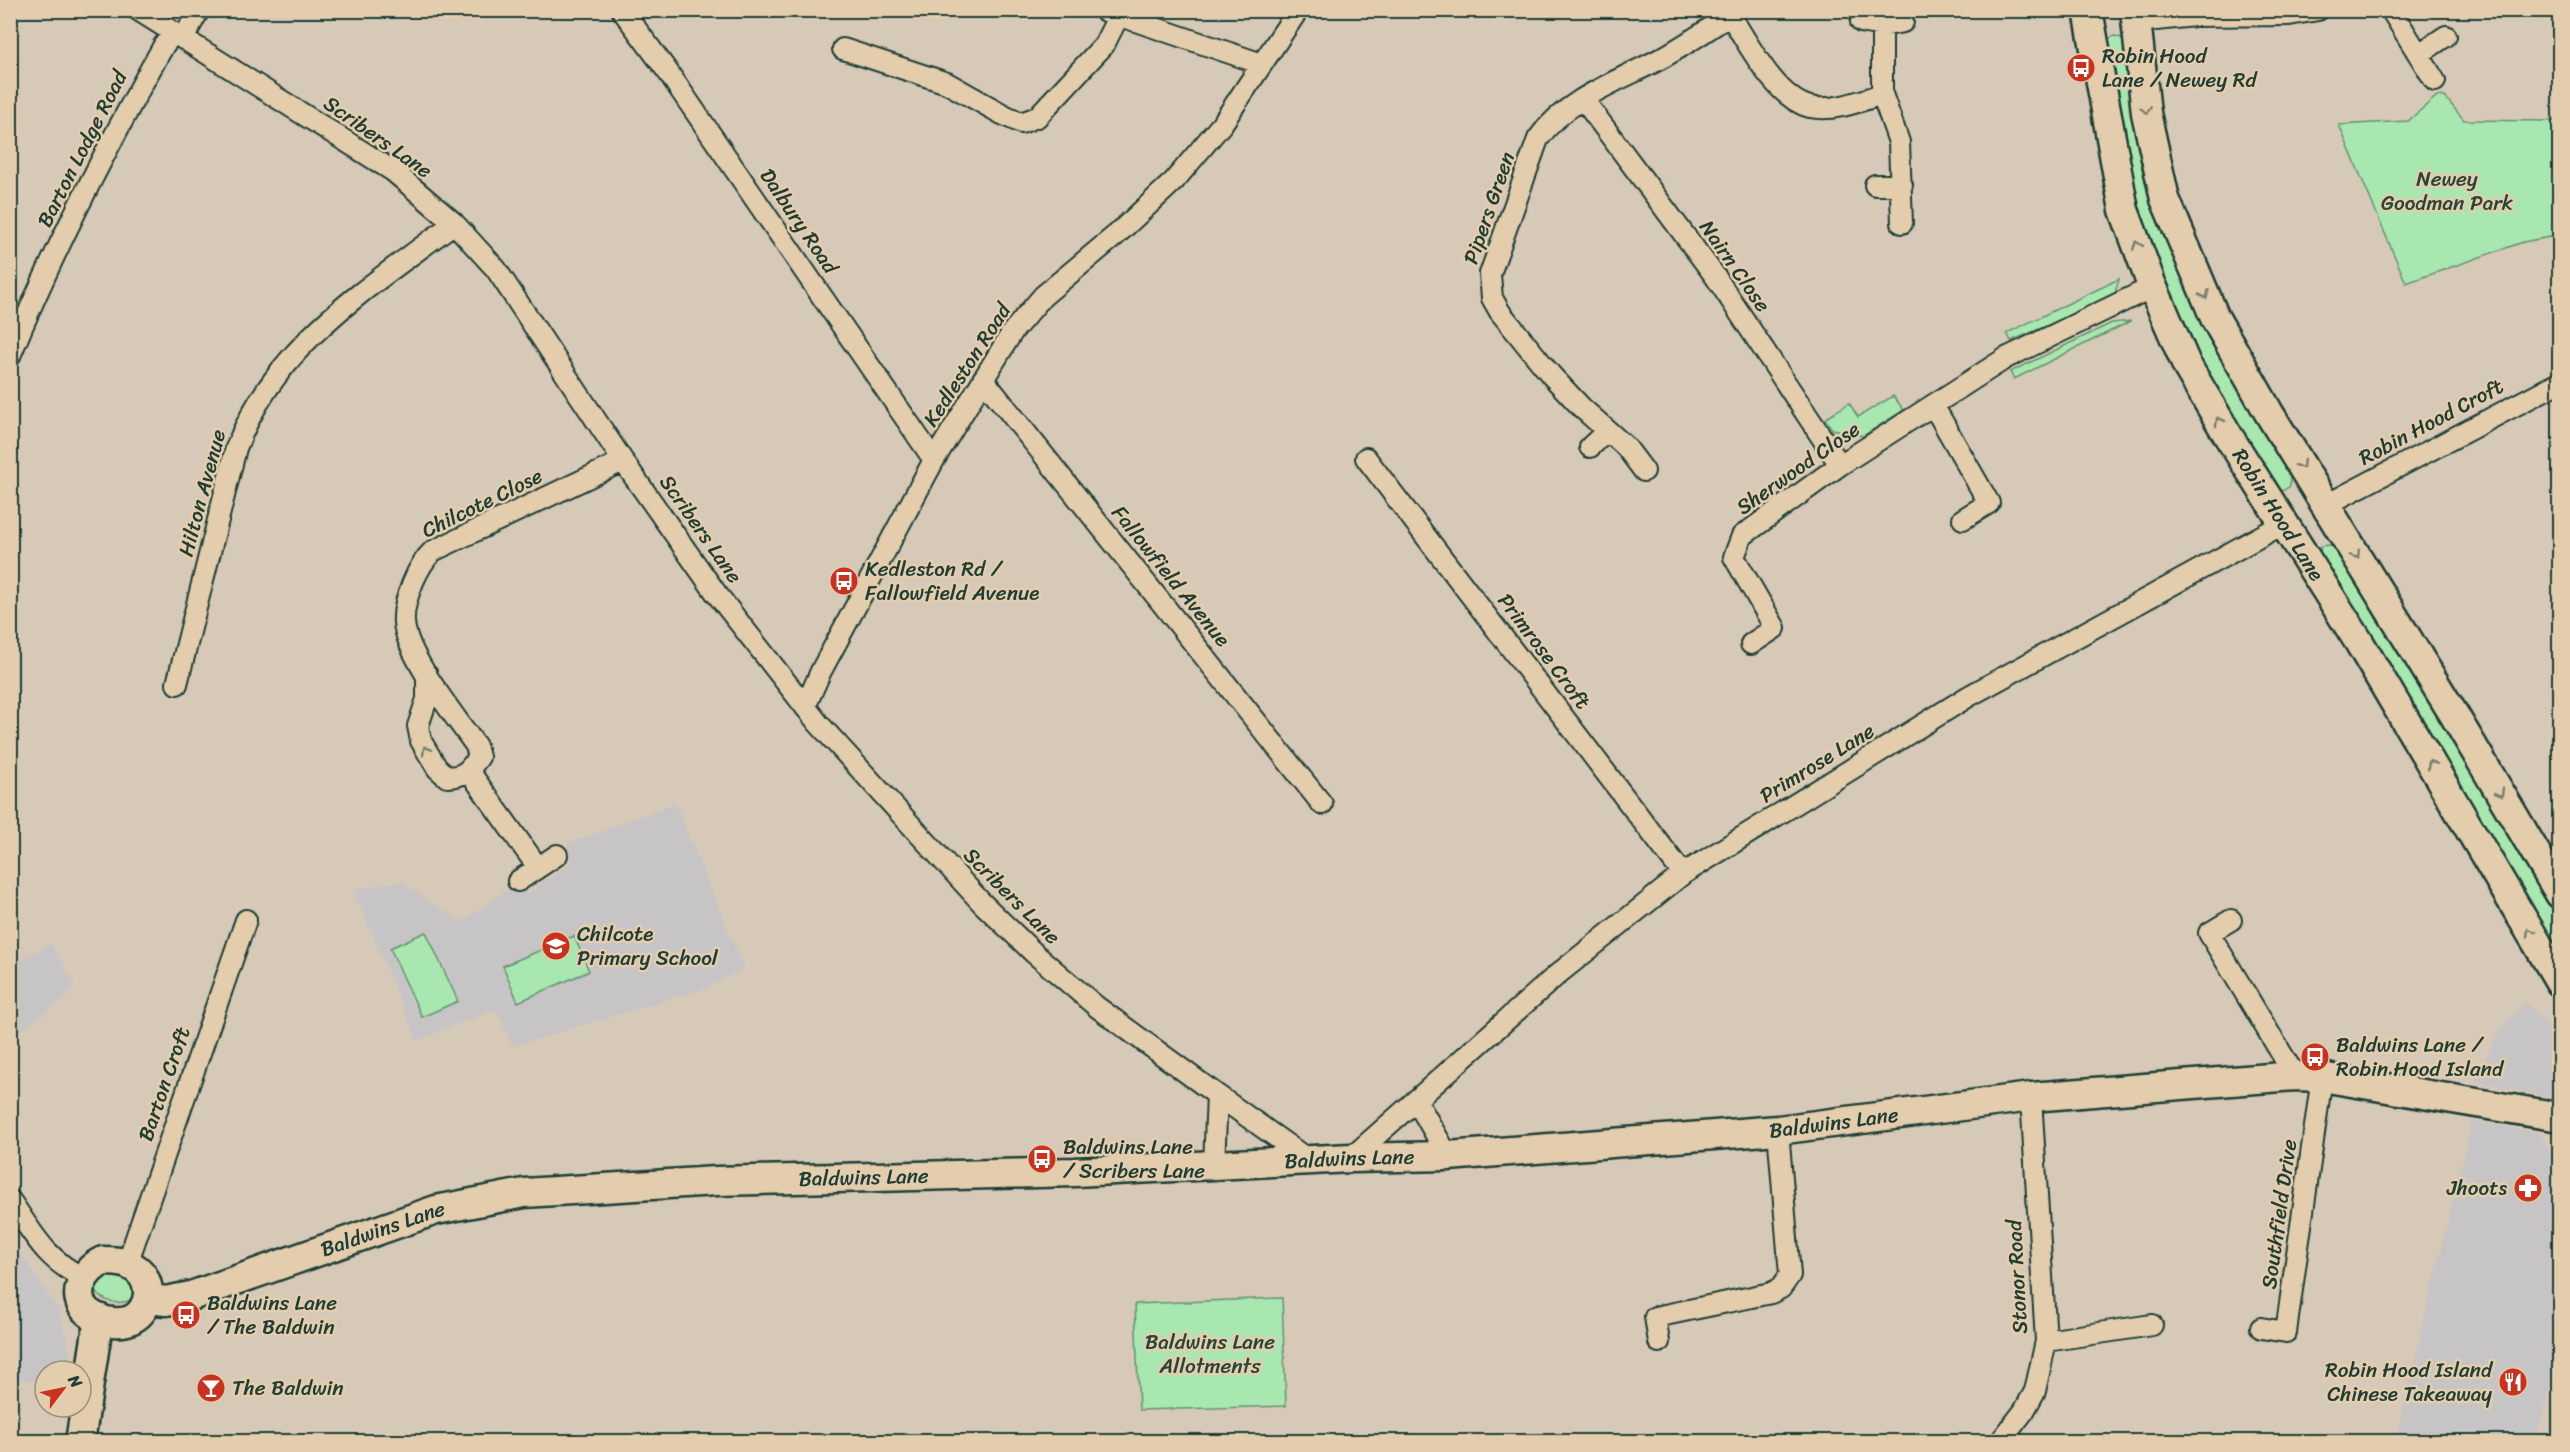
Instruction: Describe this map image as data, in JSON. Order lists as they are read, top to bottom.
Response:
{
  "streets": {
    "street": [
      "Scribers Lane",
      "Barton Lodge Road",
      "Pipers Green",
      "Dalbury Road",
      "Nairn Close",
      "Kedleston Road",
      "Robin Hood Croft",
      "Sherwood Close",
      "Hilton Avenue",
      "Chilcote Close",
      "Robin Hood Lane",
      "Fallowfield Avenue",
      "Primrose Croft",
      "Primrose Lane",
      "Barton Croft",
      "Baldwins Lane",
      "Southfield Drive",
      "Stonor Road"
    ]
  },
  "crossings": [
    ["Scribers Lane", "Barton Lodge Road"],
    ["Scribers Lane", "Kedleston Road"],
    ["Scribers Lane", "Hilton Avenue"],
    ["Scribers Lane", "Chilcote Close"],
    ["Scribers Lane", "Baldwins Lane"],
    ["Pipers Green", "Nairn Close"],
    ["Dalbury Road", "Kedleston Road"],
    ["Nairn Close", "Sherwood Close"],
    ["Kedleston Road", "Fallowfield Avenue"],
    ["Sherwood Close", "Robin Hood Lane"],
    ["Robin Hood Lane", "Primrose Lane"],
    ["Primrose Croft", "Primrose Lane"],
    ["Primrose Lane", "Baldwins Lane"],
    ["Barton Croft", "Baldwins Lane"],
    ["Baldwins Lane", "Southfield Drive"],
    ["Baldwins Lane", "Stonor Road"]
  ],
  "parks": ["Newey Goodman Park", "Baldwins Lane Allotments"],
  "places": {
    "bus stop": [
      "Robin Hood Lane / Newey Rd",
      "Kedleston Rd / Fallowfield Avenue",
      "Baldwins Lane / Robin Hood Island",
      "Baldwins Lane / Scribers Lane",
      "Baldwins Lane / The Baldwin"
    ],
    "school or university": ["Chilcote Primary School"],
    "pharmacy": ["Jhoots"],
    "restaurant": ["Robin Hood Island Chinese Takeaway"],
    "bar": ["The Baldwin"]
  },
  "north": "top right"
}
